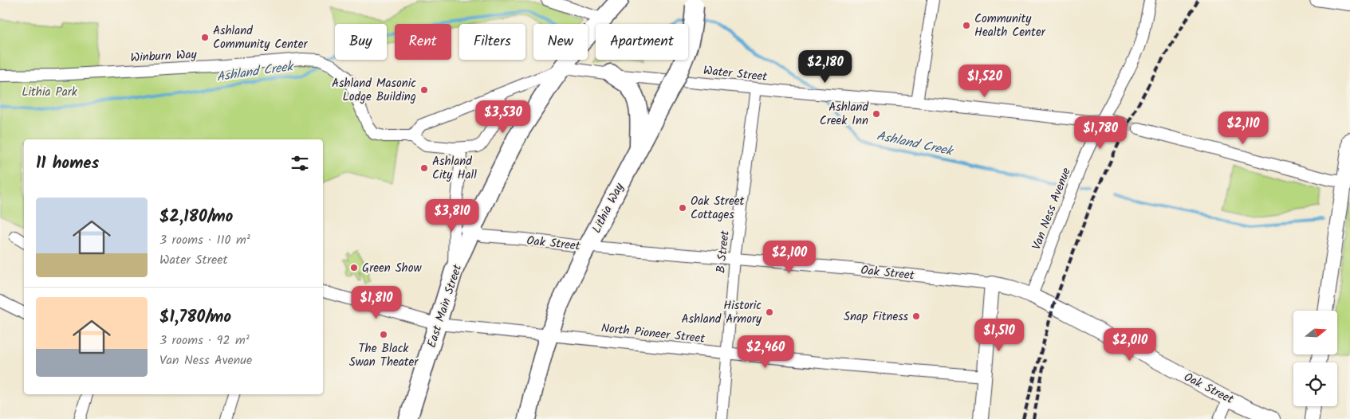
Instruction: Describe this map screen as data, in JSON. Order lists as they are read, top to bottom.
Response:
{
  "streets": {
    "main road": ["Lithia Way", "East Main Street"],
    "street": [
      "Winburn Way",
      "Water Street",
      "Van Ness Avenue",
      "Oak Street",
      "B Street",
      "North Pioneer Street"
    ]
  },
  "crossings": [
    ["Winburn Way", "Water Street"],
    ["Water Street", "Van Ness Avenue"],
    ["Water Street", "B Street"],
    ["Water Street", "East Main Street"],
    ["Lithia Way", "Oak Street"],
    ["Lithia Way", "North Pioneer Street"],
    ["Van Ness Avenue", "Oak Street"],
    ["Oak Street", "B Street"],
    ["Oak Street", "East Main Street"],
    ["B Street", "North Pioneer Street"],
    ["East Main Street", "North Pioneer Street"]
  ],
  "water": ["Ashland Creek"],
  "parks": ["Lithia Park"],
  "places": [
    "Community Health Center",
    "Ashland Community Center",
    "Ashland Masonic Lodge Building",
    "Ashland Creek Inn",
    "Ashland City Hall",
    "Oak Street Cottages",
    "Green Show",
    "Historic Ashland Armory",
    "Snap Fitness",
    "The Black Swan Theater"
  ],
  "north": "right",
  "page": {
    "chip": [
      "Buy",
      "Rent",
      "Filters",
      "New",
      "Apartment"
    ],
    "price": [
      "$2,180",
      "$1,520",
      "$3,530",
      "$2,110",
      "$1,780",
      "$3,810",
      "$2,100",
      "$1,810",
      "$1,510",
      "$2,010",
      "$2,460"
    ],
    "heading": "11 homes",
    "list": [
      {
        "name": "$2,180/mo",
        "note": "3 rooms · 110 m² · Water Street"
      },
      {
        "name": "$1,780/mo",
        "note": "3 rooms · 92 m² · Van Ness Avenue"
      }
    ]
  }
}
